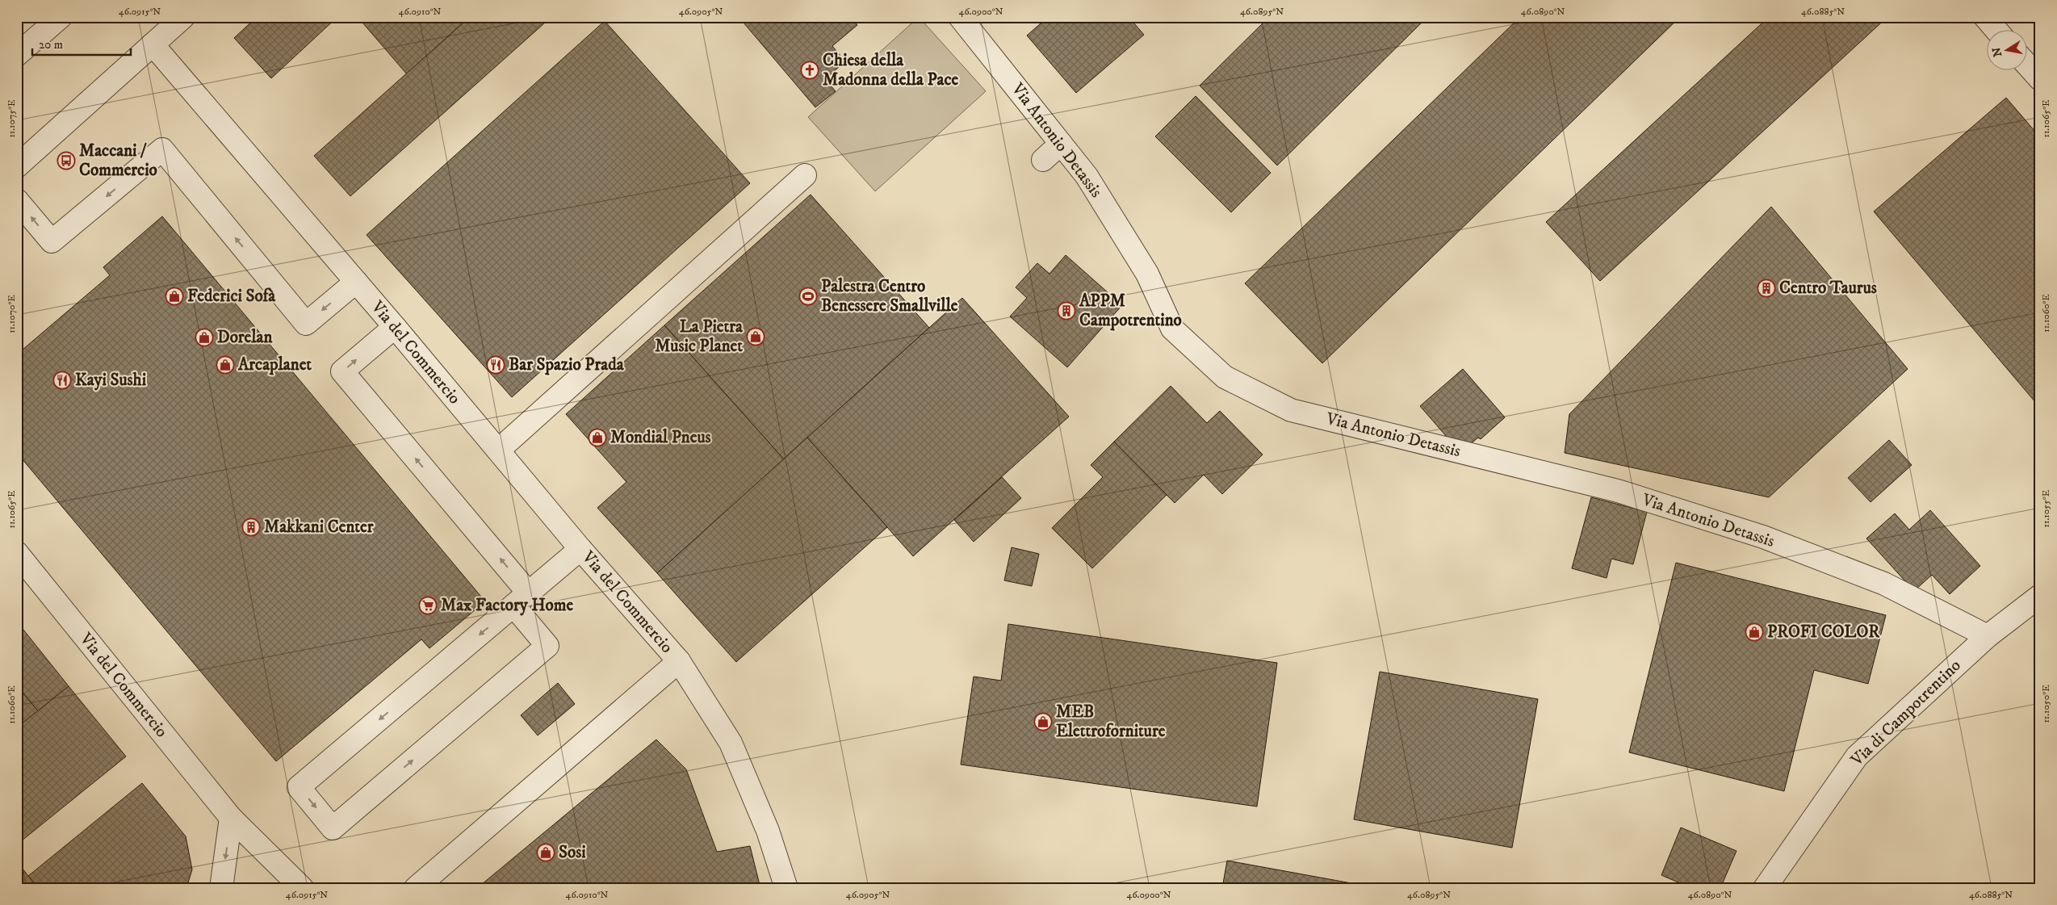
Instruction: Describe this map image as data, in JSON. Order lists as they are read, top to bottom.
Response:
{
  "streets": {
    "street": ["Via Antonio Detassis", "Via del Commercio", "Via di Campotrentino"]
  },
  "crossings": [
    ["Via Antonio Detassis", "Via di Campotrentino"]
  ],
  "places": {
    "church": ["Chiesa della Madonna della Pace"],
    "bus stop": ["Maccani / Commercio"],
    "building": ["Centro Taurus", "APPM Campotrentino", "Makkani Center"],
    "shop": [
      "Federici Sofà",
      "La Pietra Music Planet",
      "Dorelan",
      "Arcaplanet",
      "Mondial Pneus",
      "PROFI COLOR",
      "MEB Elettroforniture",
      "Sosi"
    ],
    "sports": ["Palestra Centro Benessere Smallville"],
    "restaurant": ["Bar Spazio Prada", "Kayi Sushi"],
    "supermarket": ["Max Factory Home"]
  },
  "scale_bar": "20 m",
  "north": "left",
  "coordinates": [
    "46.0915°N",
    "46.0910°N",
    "46.0905°N",
    "46.0900°N",
    "46.0895°N",
    "46.0890°N",
    "46.0885°N",
    "11.1065°E",
    "11.1075°E",
    "11.1060°E",
    "11.1070°E",
    "11.1055°E",
    "11.1050°E"
  ]
}
